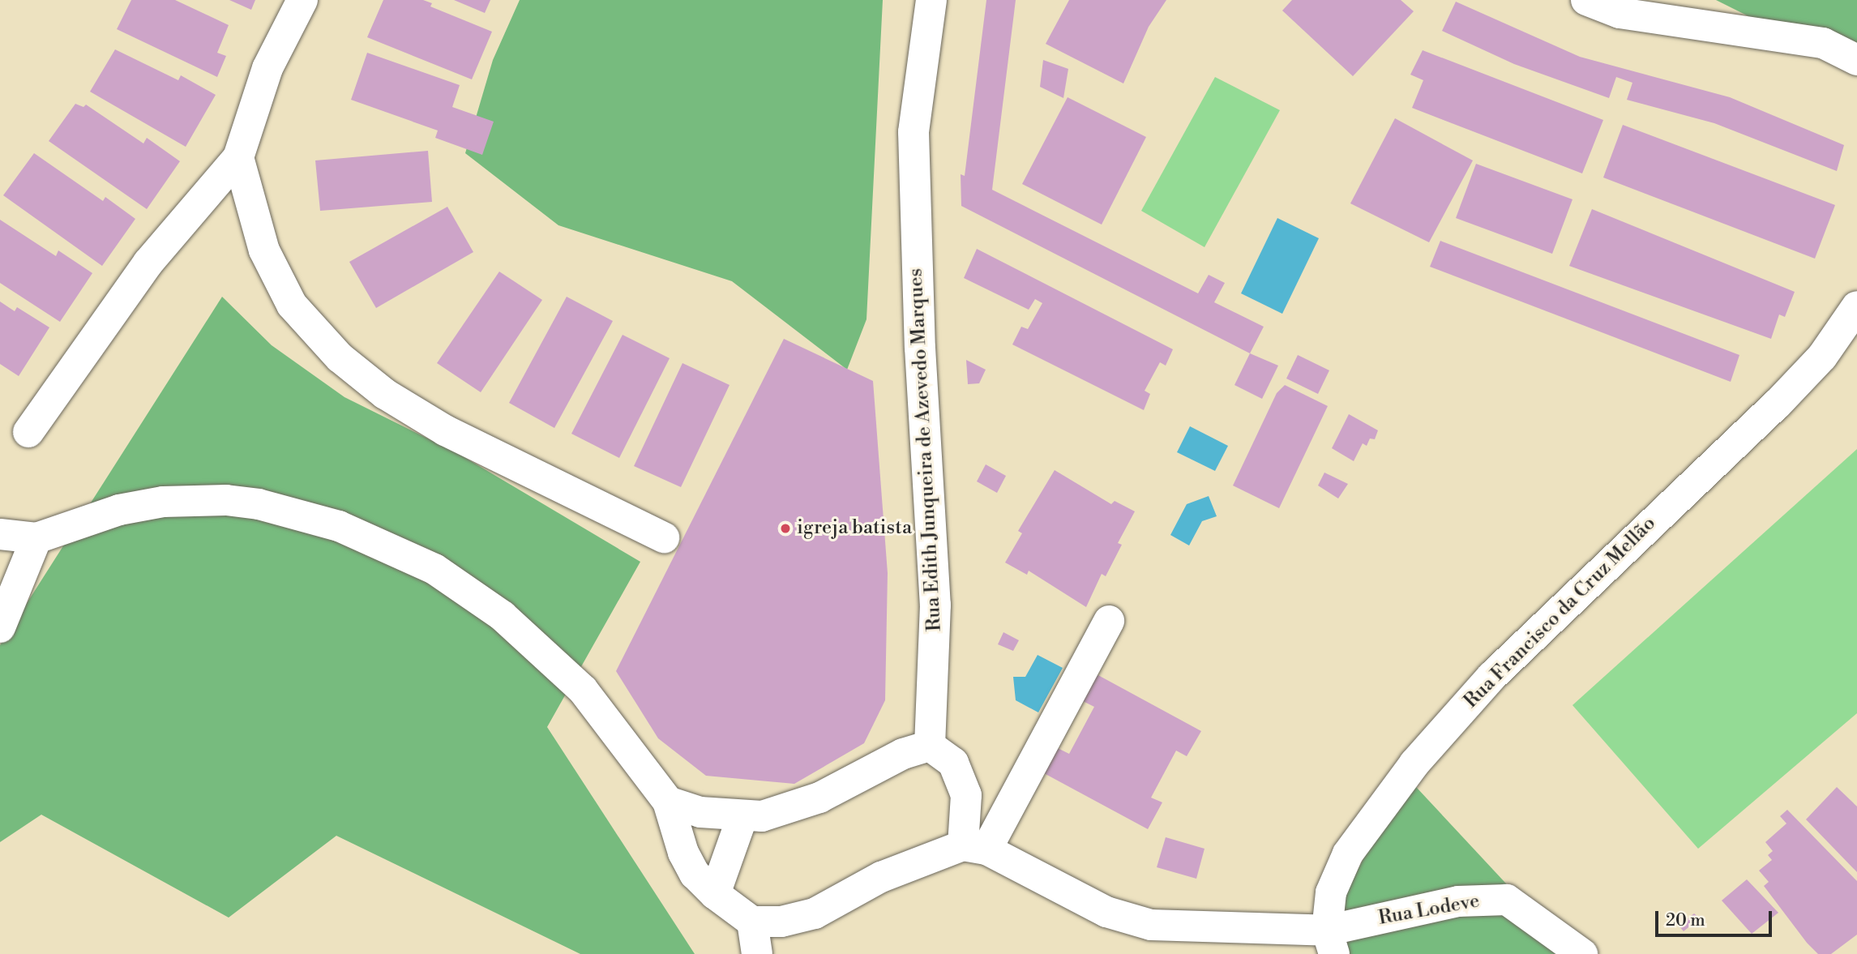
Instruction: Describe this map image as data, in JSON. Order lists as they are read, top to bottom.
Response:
{
  "streets": {
    "street": ["Rua Edith Junqueira de Azevedo Marques", "Rua Francisco da Cruz Mellão", "Rua Lodeve"]
  },
  "crossings": [
    ["Rua Francisco da Cruz Mellão", "Rua Lodeve"]
  ],
  "places": ["igreja batista"],
  "scale_bar": "20 m"
}
